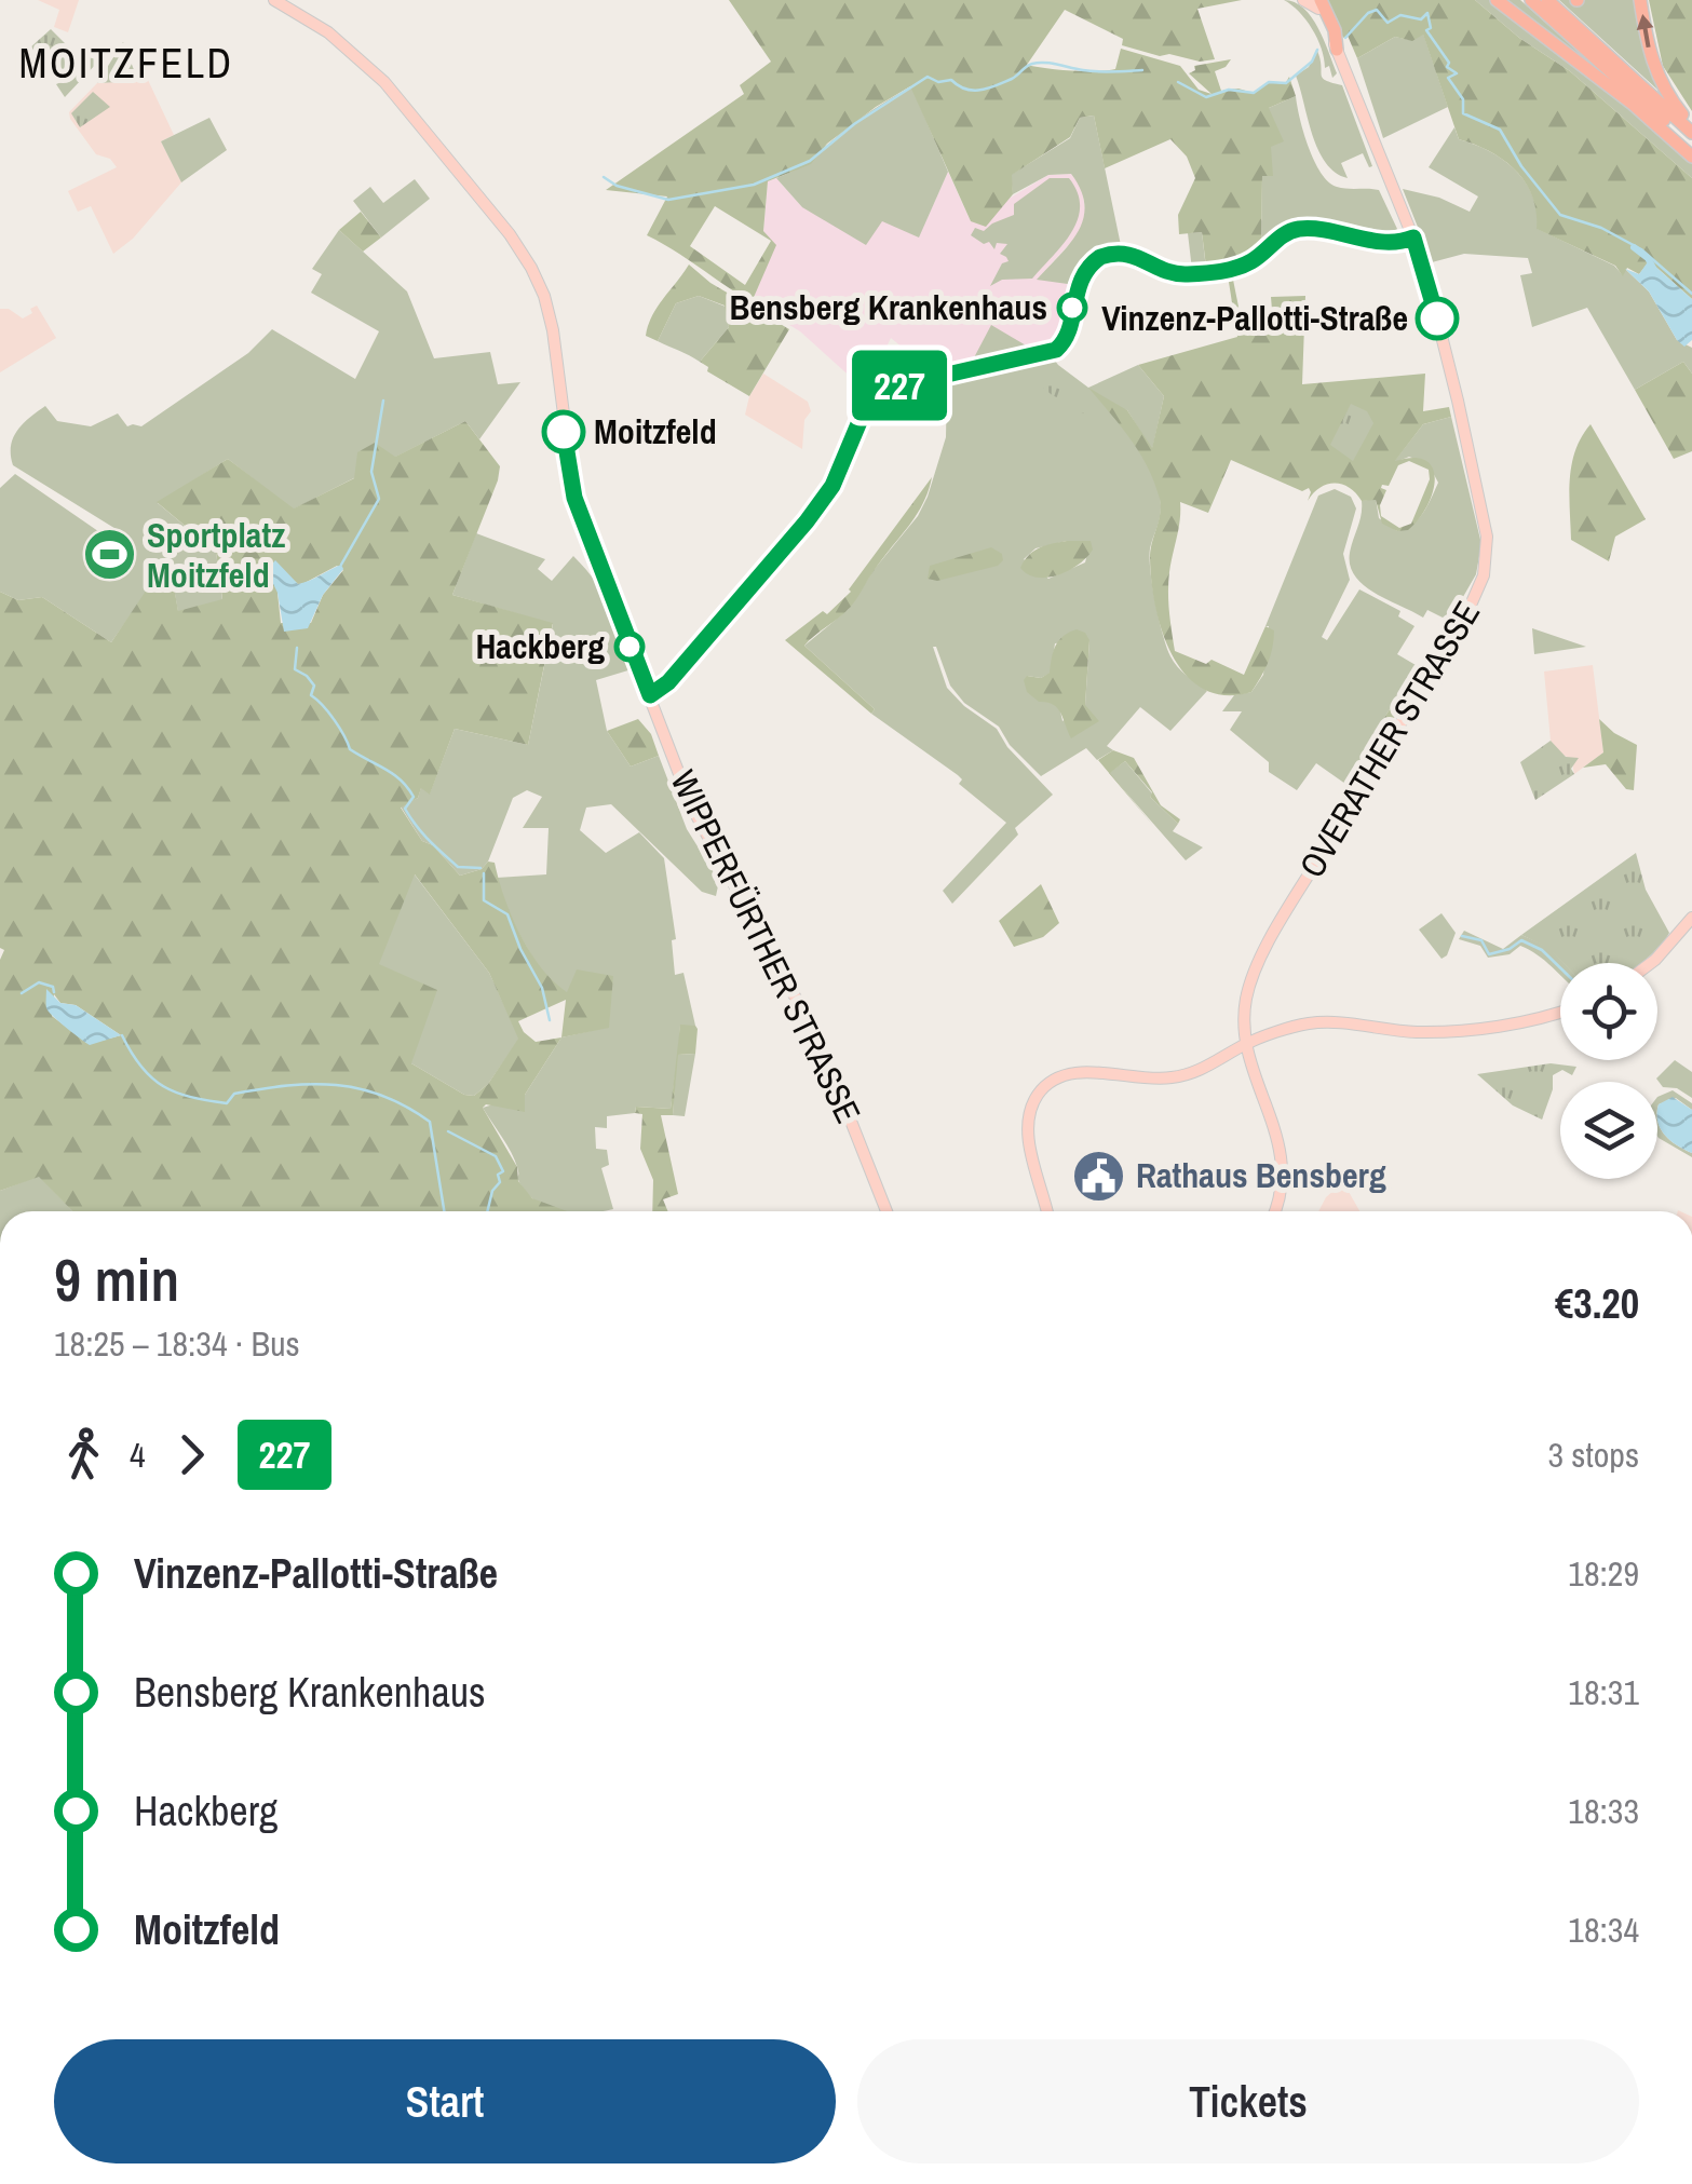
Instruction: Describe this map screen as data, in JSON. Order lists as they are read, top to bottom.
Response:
{
  "streets": {
    "main road": ["OVERATHER STRASSE", "WIPPERFÜRTHER STRASSE"]
  },
  "districts": ["MOITZFELD"],
  "places": {
    "other": [
      "Bensberg Krankenhaus",
      "Vinzenz-Pallotti-Straße",
      "Moitzfeld",
      "Hackberg"
    ],
    "sports": ["Sportplatz Moitzfeld"],
    "public building": ["Rathaus Bensberg"]
  },
  "lines": ["bus line 227"],
  "page": {
    "on_map": "227",
    "heading": ["9 min", "18:25 – 18:34 · Bus", "€3.20"],
    "legs": ["4", "227", "3 stops"],
    "list": [
      {
        "name": "Vinzenz-Pallotti-Straße",
        "value": "18:29"
      },
      {
        "name": "Bensberg Krankenhaus",
        "value": "18:31"
      },
      {
        "name": "Hackberg",
        "value": "18:33"
      },
      {
        "name": "Moitzfeld",
        "value": "18:34"
      }
    ],
    "buttons": ["Start", "Tickets"]
  }
}
